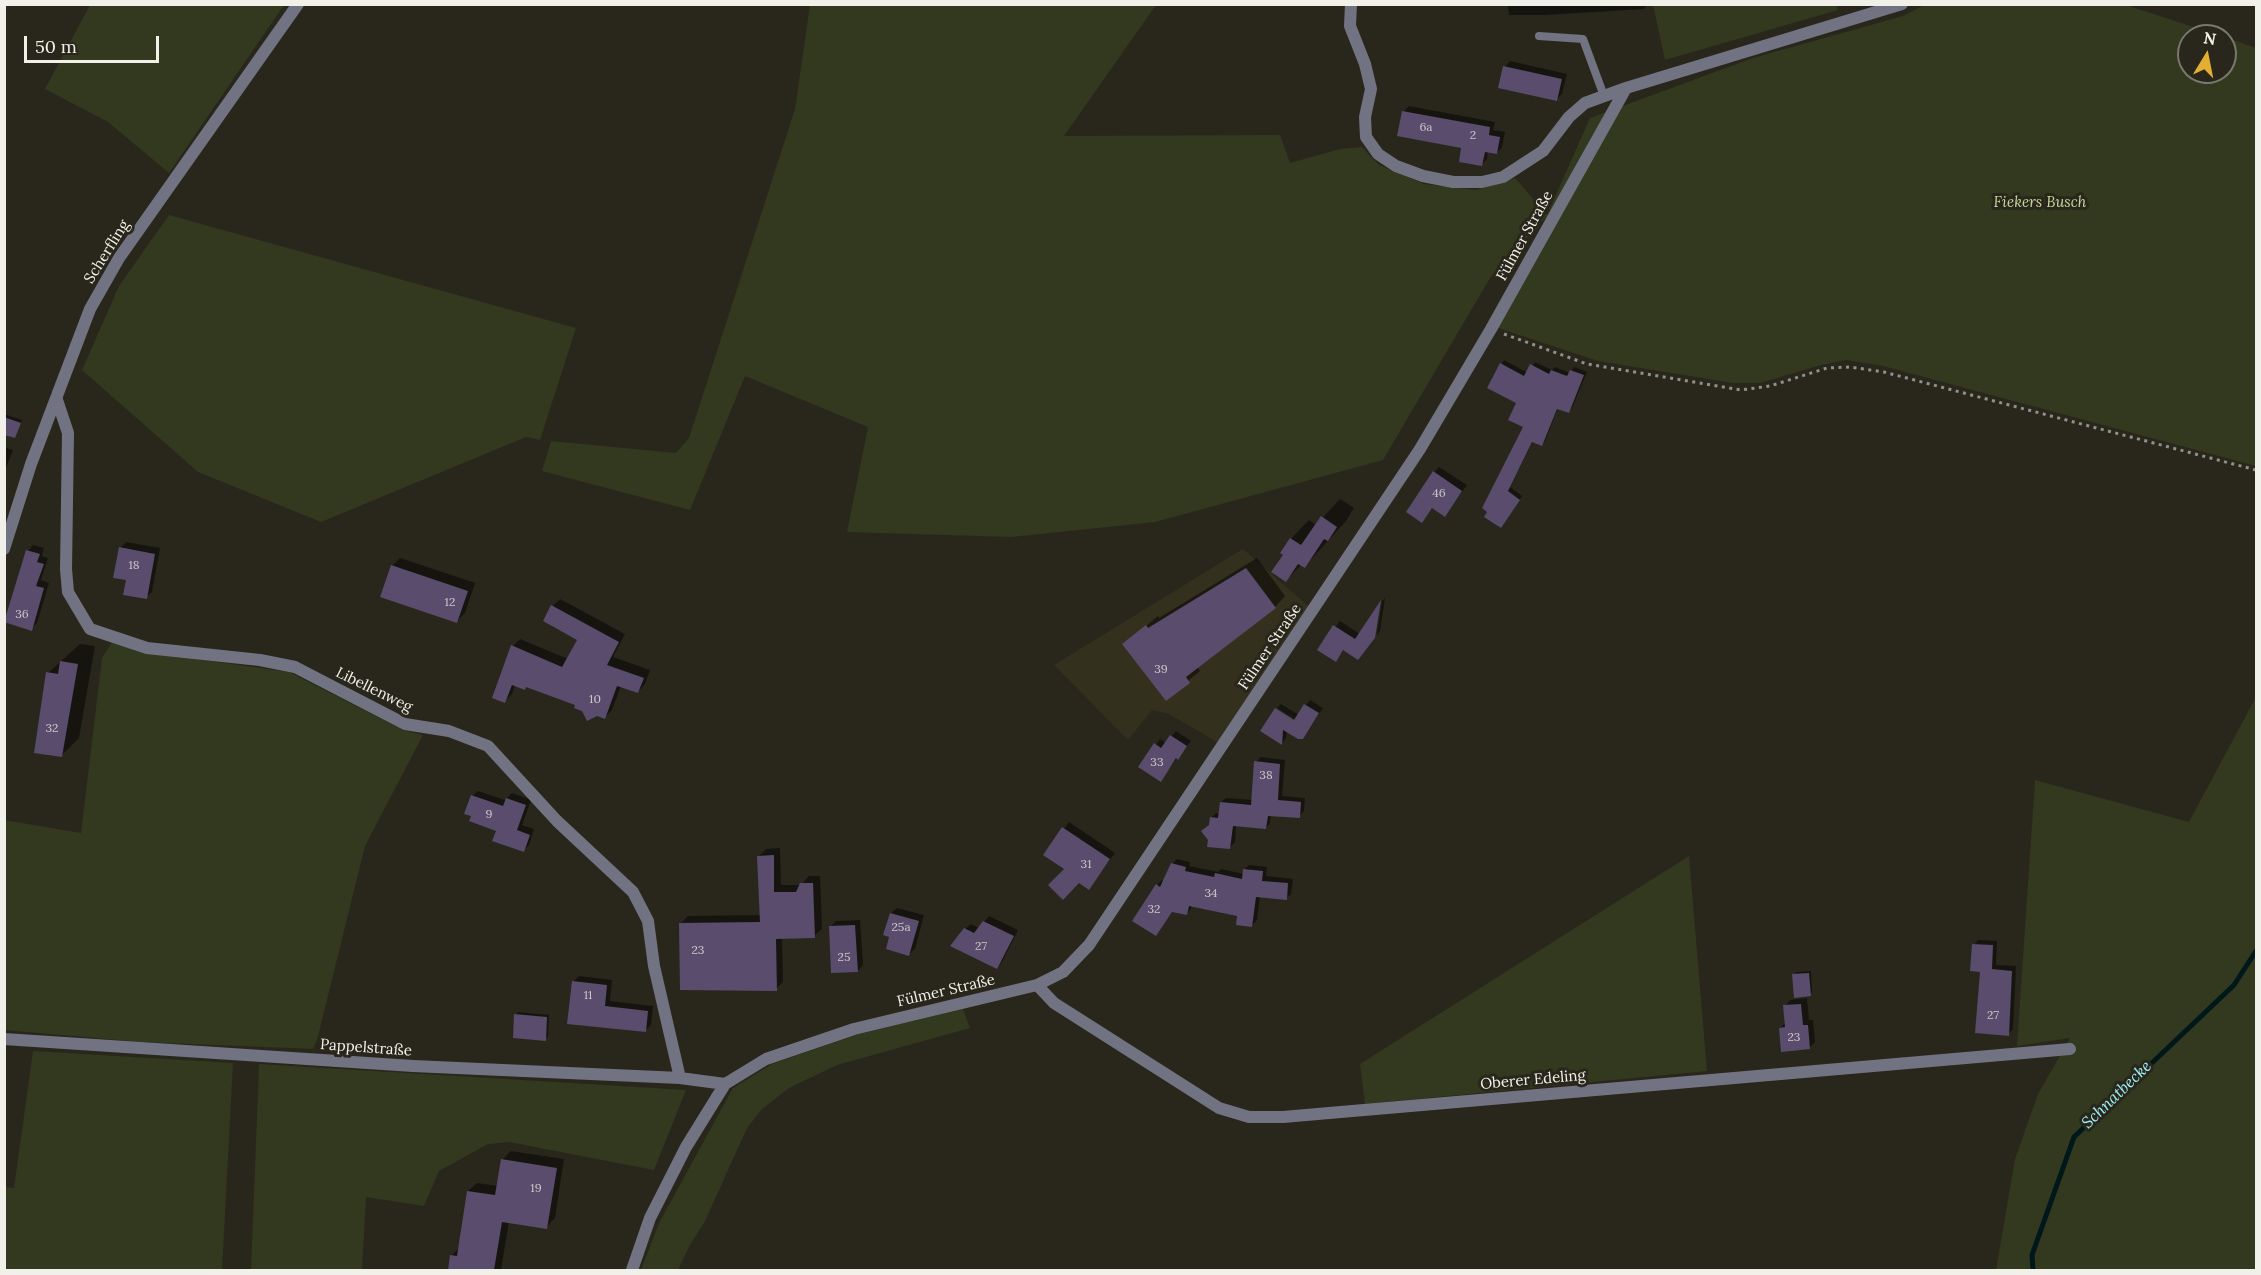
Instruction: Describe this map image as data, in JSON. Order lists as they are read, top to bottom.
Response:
{
  "streets": {
    "street": [
      "Fülmer Straße",
      "Scherfling",
      "Libellenweg",
      "Pappelstraße",
      "Oberer Edeling"
    ]
  },
  "crossings": [
    ["Fülmer Straße", "Pappelstraße"],
    ["Fülmer Straße", "Oberer Edeling"],
    ["Scherfling", "Libellenweg"],
    ["Libellenweg", "Pappelstraße"]
  ],
  "water": ["Schnatbecke"],
  "parks": ["Fiekers Busch"],
  "house_numbers": [
    "6a",
    "2",
    "46",
    "18",
    "12",
    "36",
    "39",
    "10",
    "32",
    "33",
    "38",
    "9",
    "31",
    "34",
    "32",
    "25a",
    "27",
    "23",
    "25",
    "11",
    "27",
    "23",
    "19"
  ],
  "scale_bar": "50 m",
  "north": "top"
}
